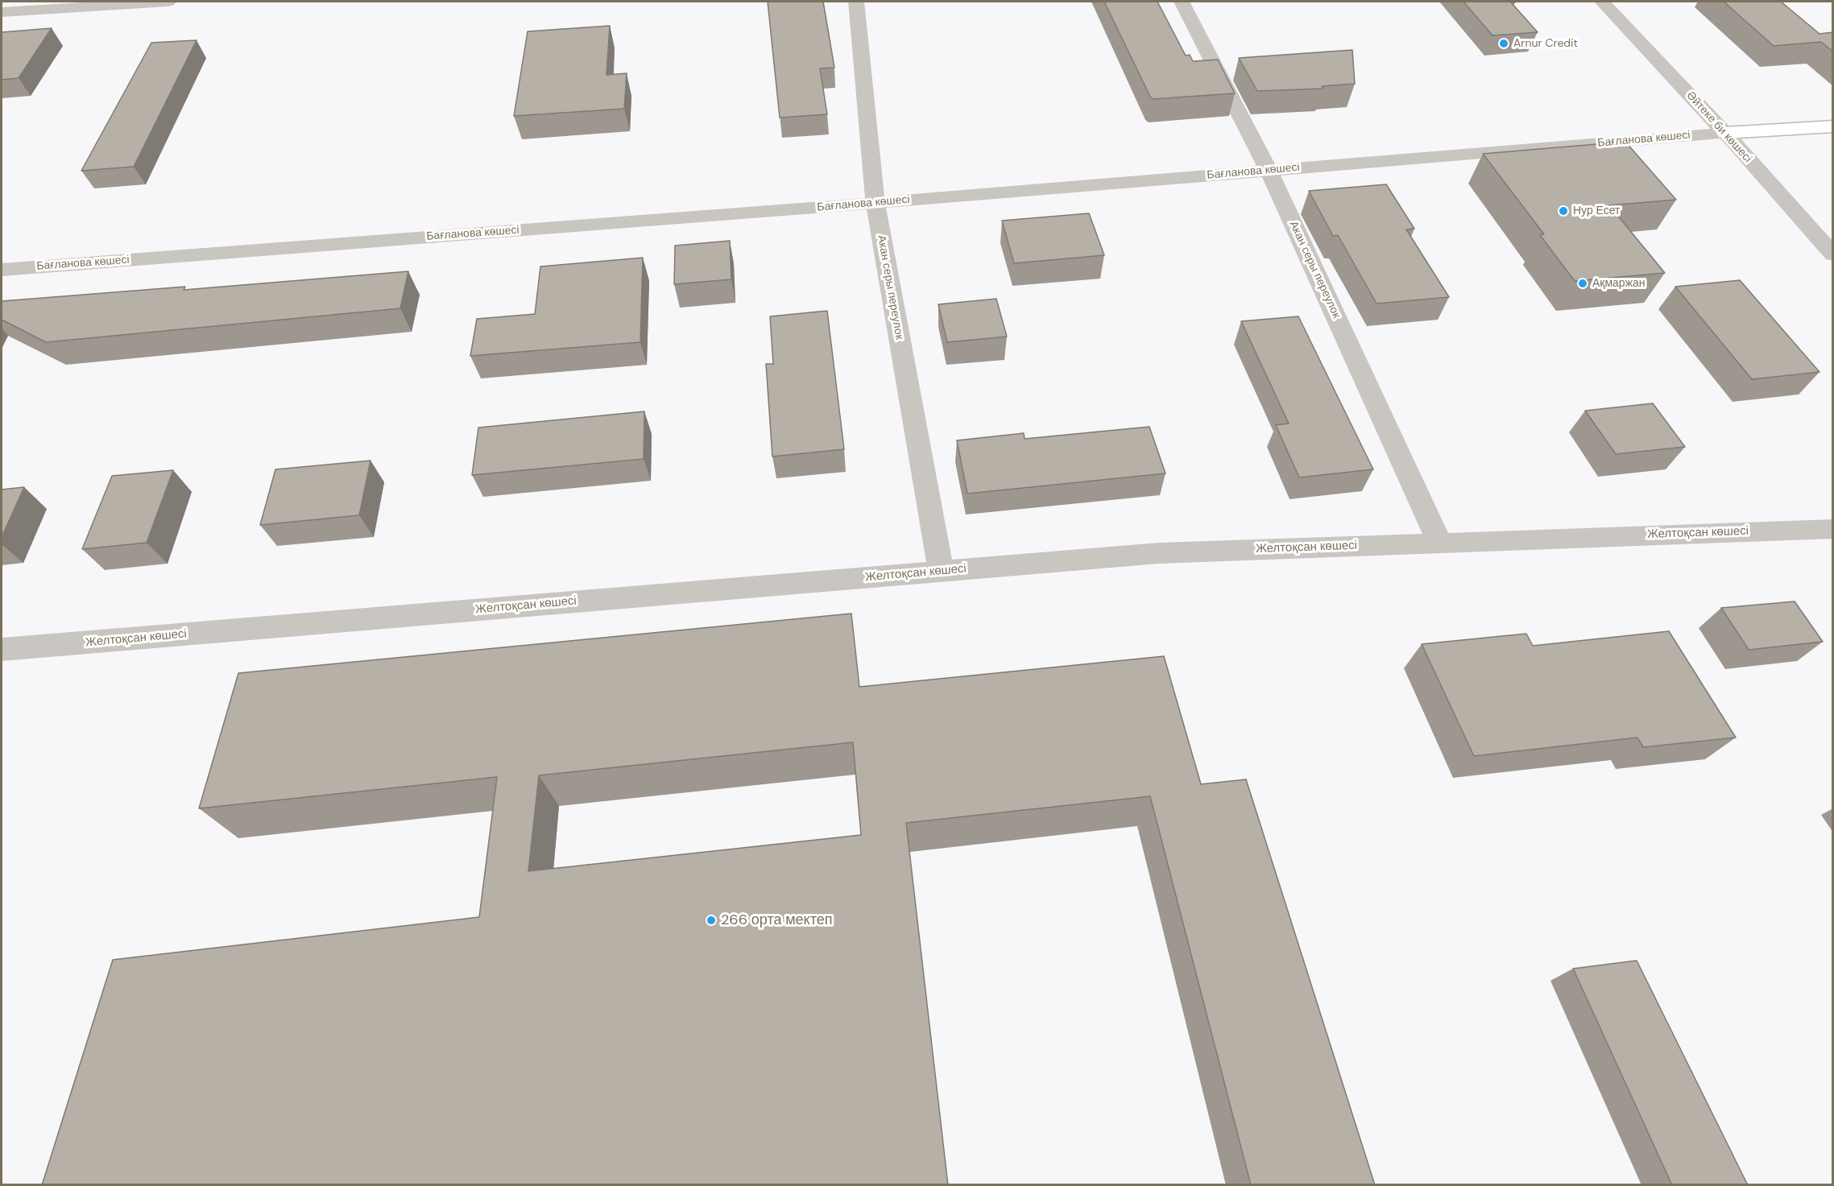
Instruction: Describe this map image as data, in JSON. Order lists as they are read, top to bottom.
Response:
{
  "streets": {
    "street": [
      "Әйтеке би көшесі",
      "Бағланова көшесі",
      "Акан серы переулок",
      "Желтоқсан көшесі"
    ]
  },
  "crossings": [
    ["Әйтеке би көшесі", "Бағланова көшесі"],
    ["Бағланова көшесі", "Акан серы переулок"],
    ["Акан серы переулок", "Желтоқсан көшесі"]
  ],
  "places": [
    "Arnur Credit",
    "Нур Есет",
    "Ақмаржан",
    "266 орта мектеп"
  ]
}
